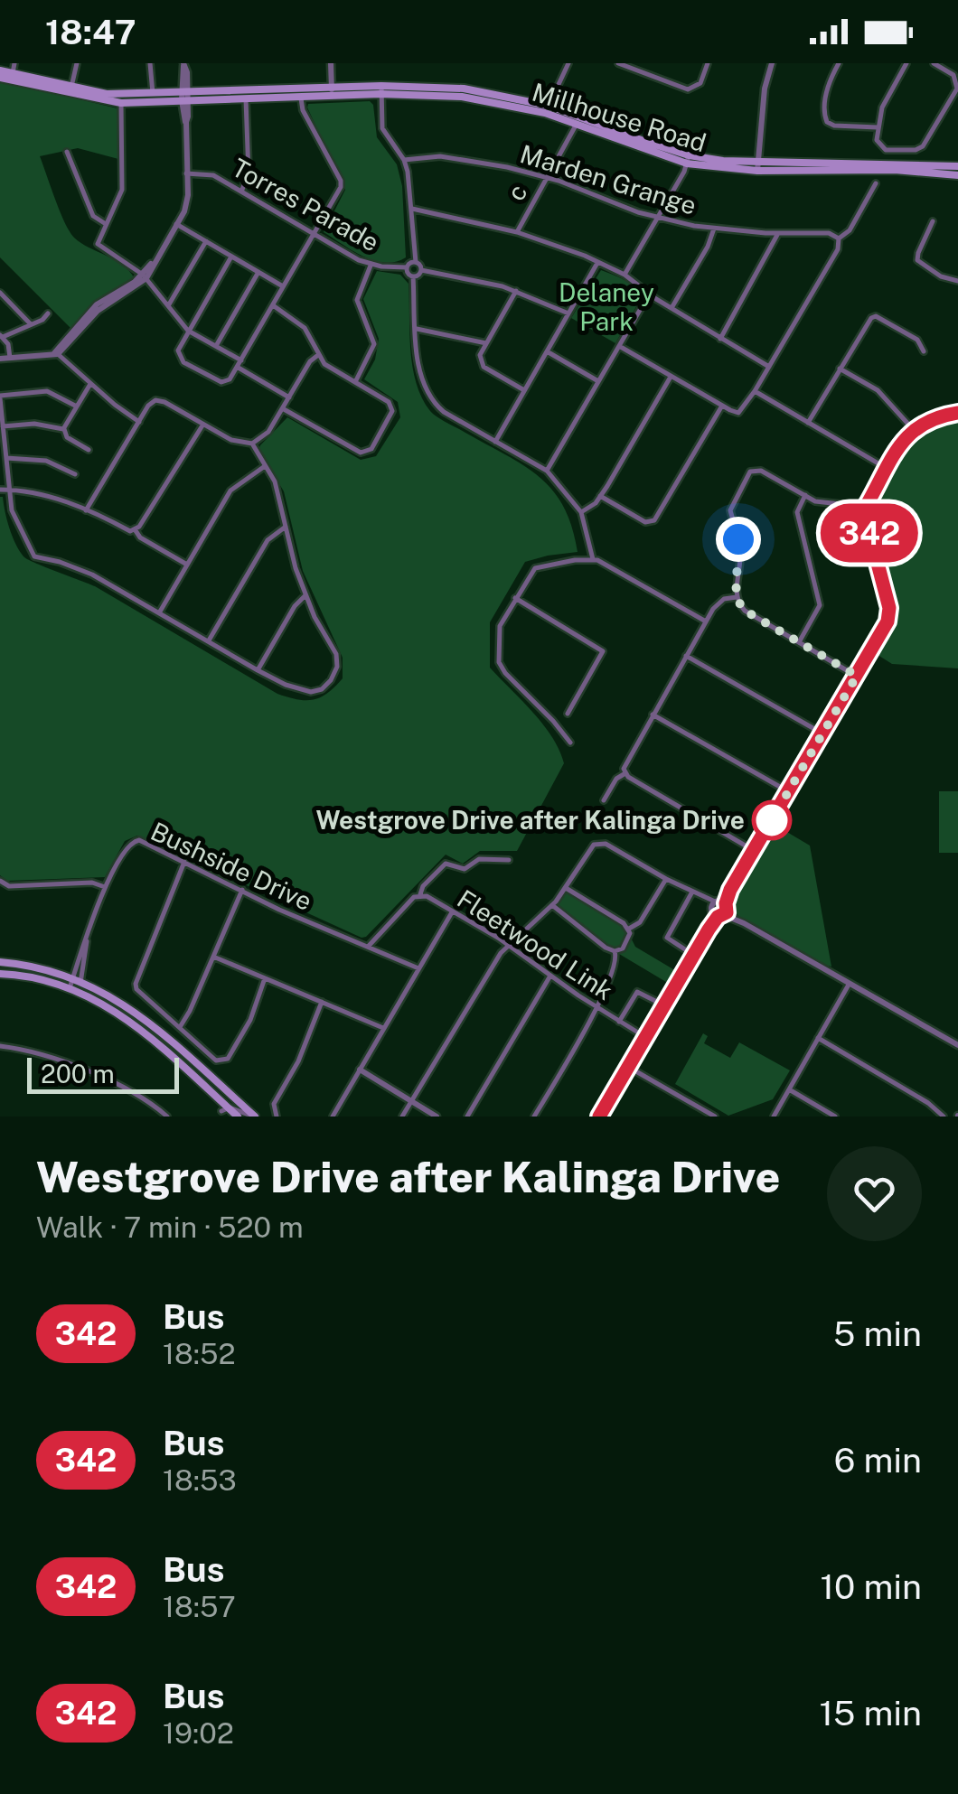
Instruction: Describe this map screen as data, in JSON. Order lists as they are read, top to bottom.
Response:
{
  "streets": {
    "main road": ["Millhouse Road"],
    "street": [
      "Marden Grange",
      "c",
      "Torres Parade",
      "Bushside Drive",
      "Fleetwood Link"
    ]
  },
  "crossings": [
    ["Millhouse Road", "c"],
    ["Marden Grange", "c"],
    ["Bushside Drive", "Fleetwood Link"]
  ],
  "parks": ["Delaney Park"],
  "places": ["Westgrove Drive after Kalinga Drive"],
  "lines": ["bus line 342"],
  "scale_bar": "200 m",
  "page": {
    "status": "18:47",
    "on_map": "342",
    "scale": "200 m",
    "heading": ["Westgrove Drive after Kalinga Drive", "Walk · 7 min · 520 m"],
    "list": [
      {
        "mark": "342",
        "name": "Bus",
        "note": "18:52",
        "value": "5 min"
      },
      {
        "mark": "342",
        "name": "Bus",
        "note": "18:53",
        "value": "6 min"
      },
      {
        "mark": "342",
        "name": "Bus",
        "note": "18:57",
        "value": "10 min"
      },
      {
        "mark": "342",
        "name": "Bus",
        "note": "19:02",
        "value": "15 min"
      }
    ]
  }
}
